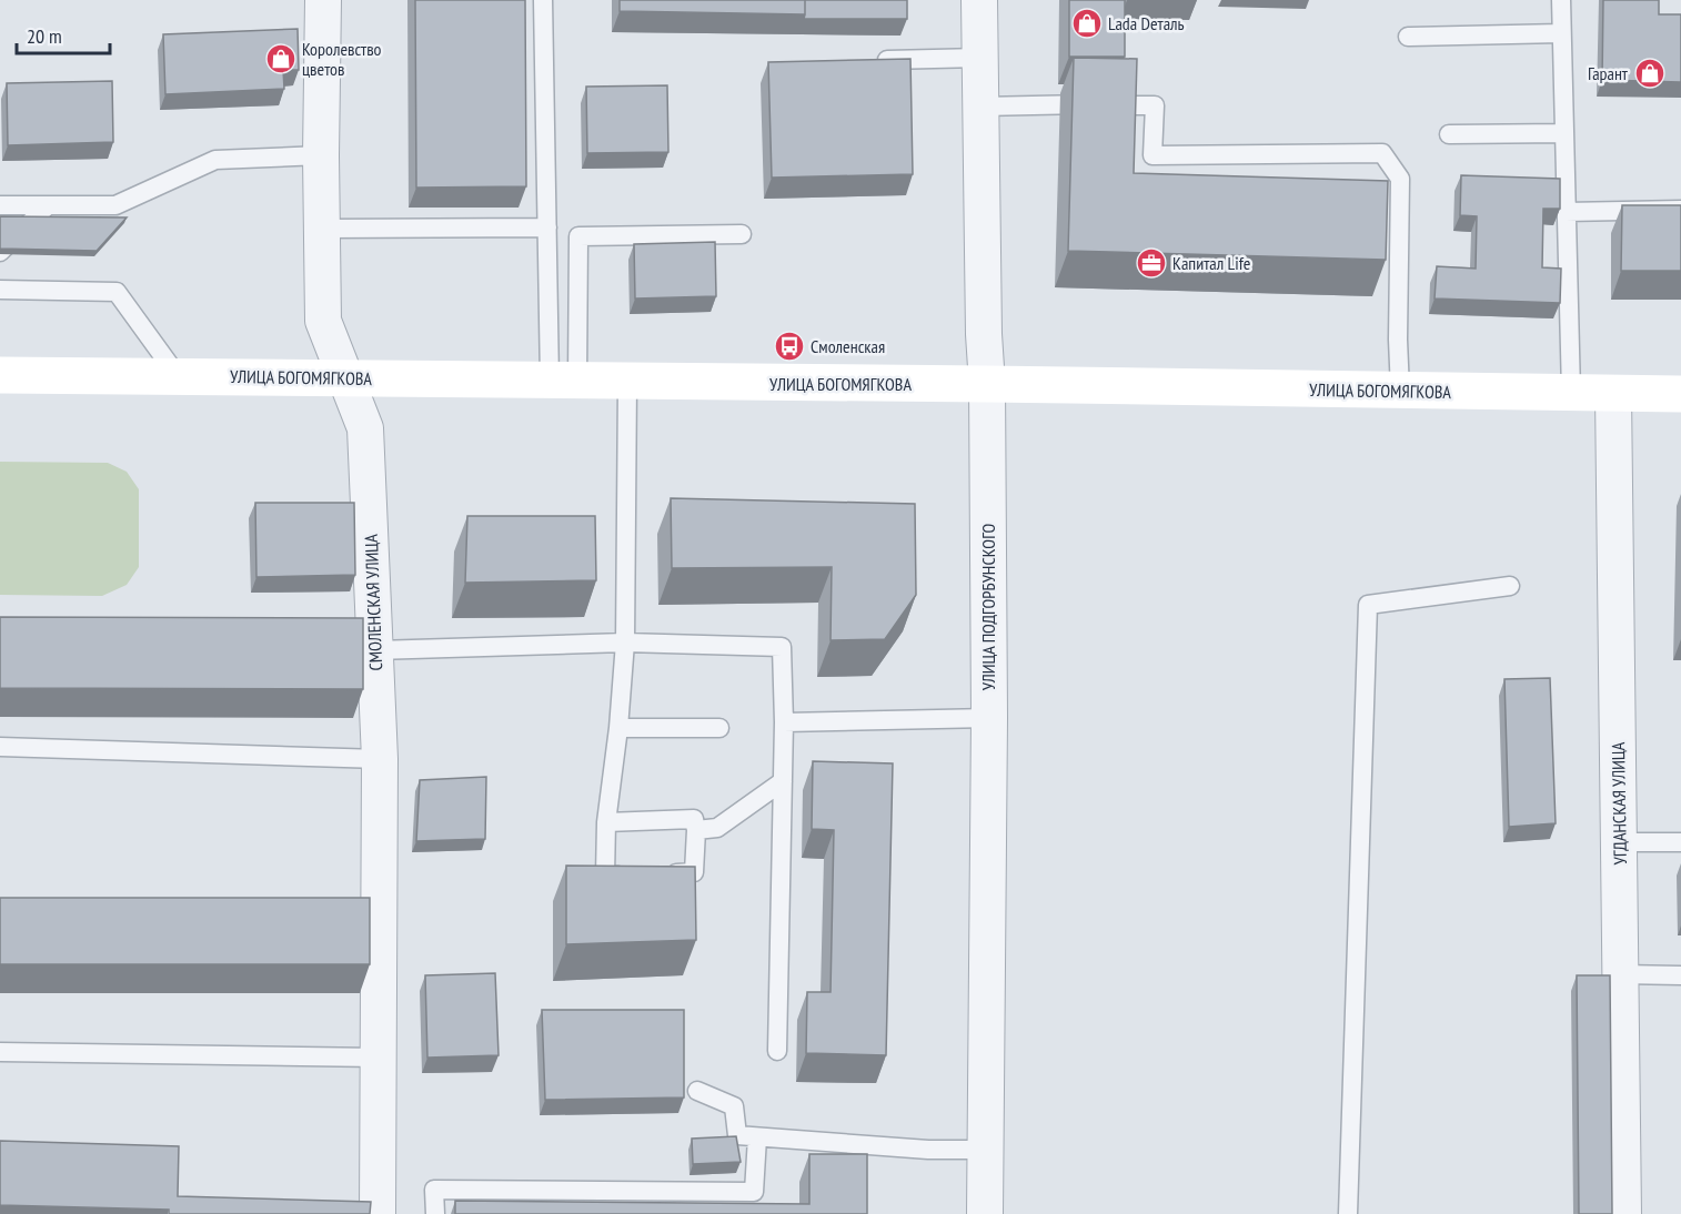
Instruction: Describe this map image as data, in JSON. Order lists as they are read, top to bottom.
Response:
{
  "streets": {
    "main road": ["УЛИЦА БОГОМЯГКОВА"],
    "street": ["СМОЛЕНСКАЯ УЛИЦА", "УЛИЦА ПОДГОРБУНСКОГО", "УГДАНСКАЯ УЛИЦА"]
  },
  "crossings": [
    ["УЛИЦА БОГОМЯГКОВА", "СМОЛЕНСКАЯ УЛИЦА"],
    ["УЛИЦА БОГОМЯГКОВА", "УЛИЦА ПОДГОРБУНСКОГО"],
    ["УЛИЦА БОГОМЯГКОВА", "УГДАНСКАЯ УЛИЦА"]
  ],
  "places": {
    "shop": ["Lada Dеталь", "Королевство цветов", "Гарант"],
    "office": ["Капитал Life"],
    "bus stop": ["Смоленская"]
  },
  "scale_bar": "20 m"
}
